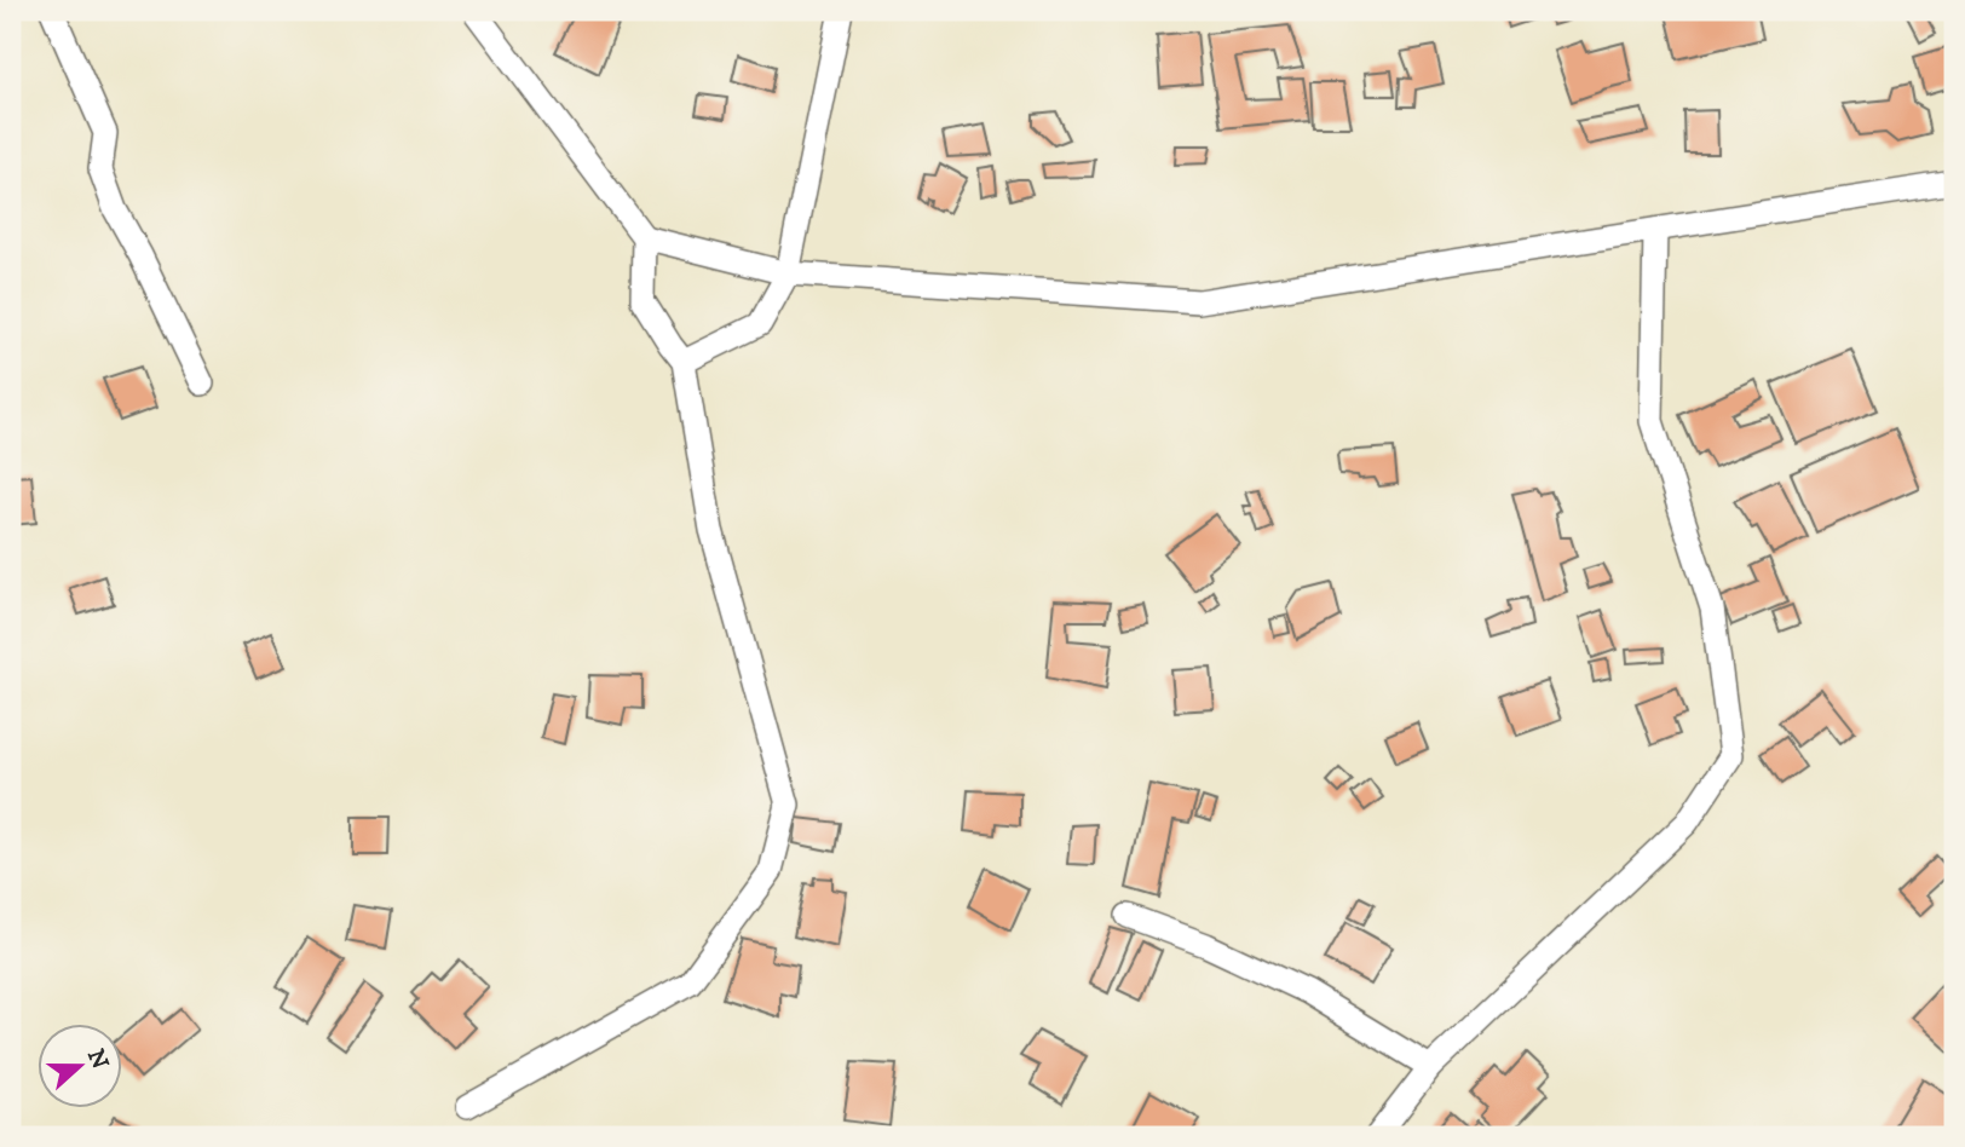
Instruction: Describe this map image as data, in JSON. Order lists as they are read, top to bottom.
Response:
{
  "north": "right"
}
